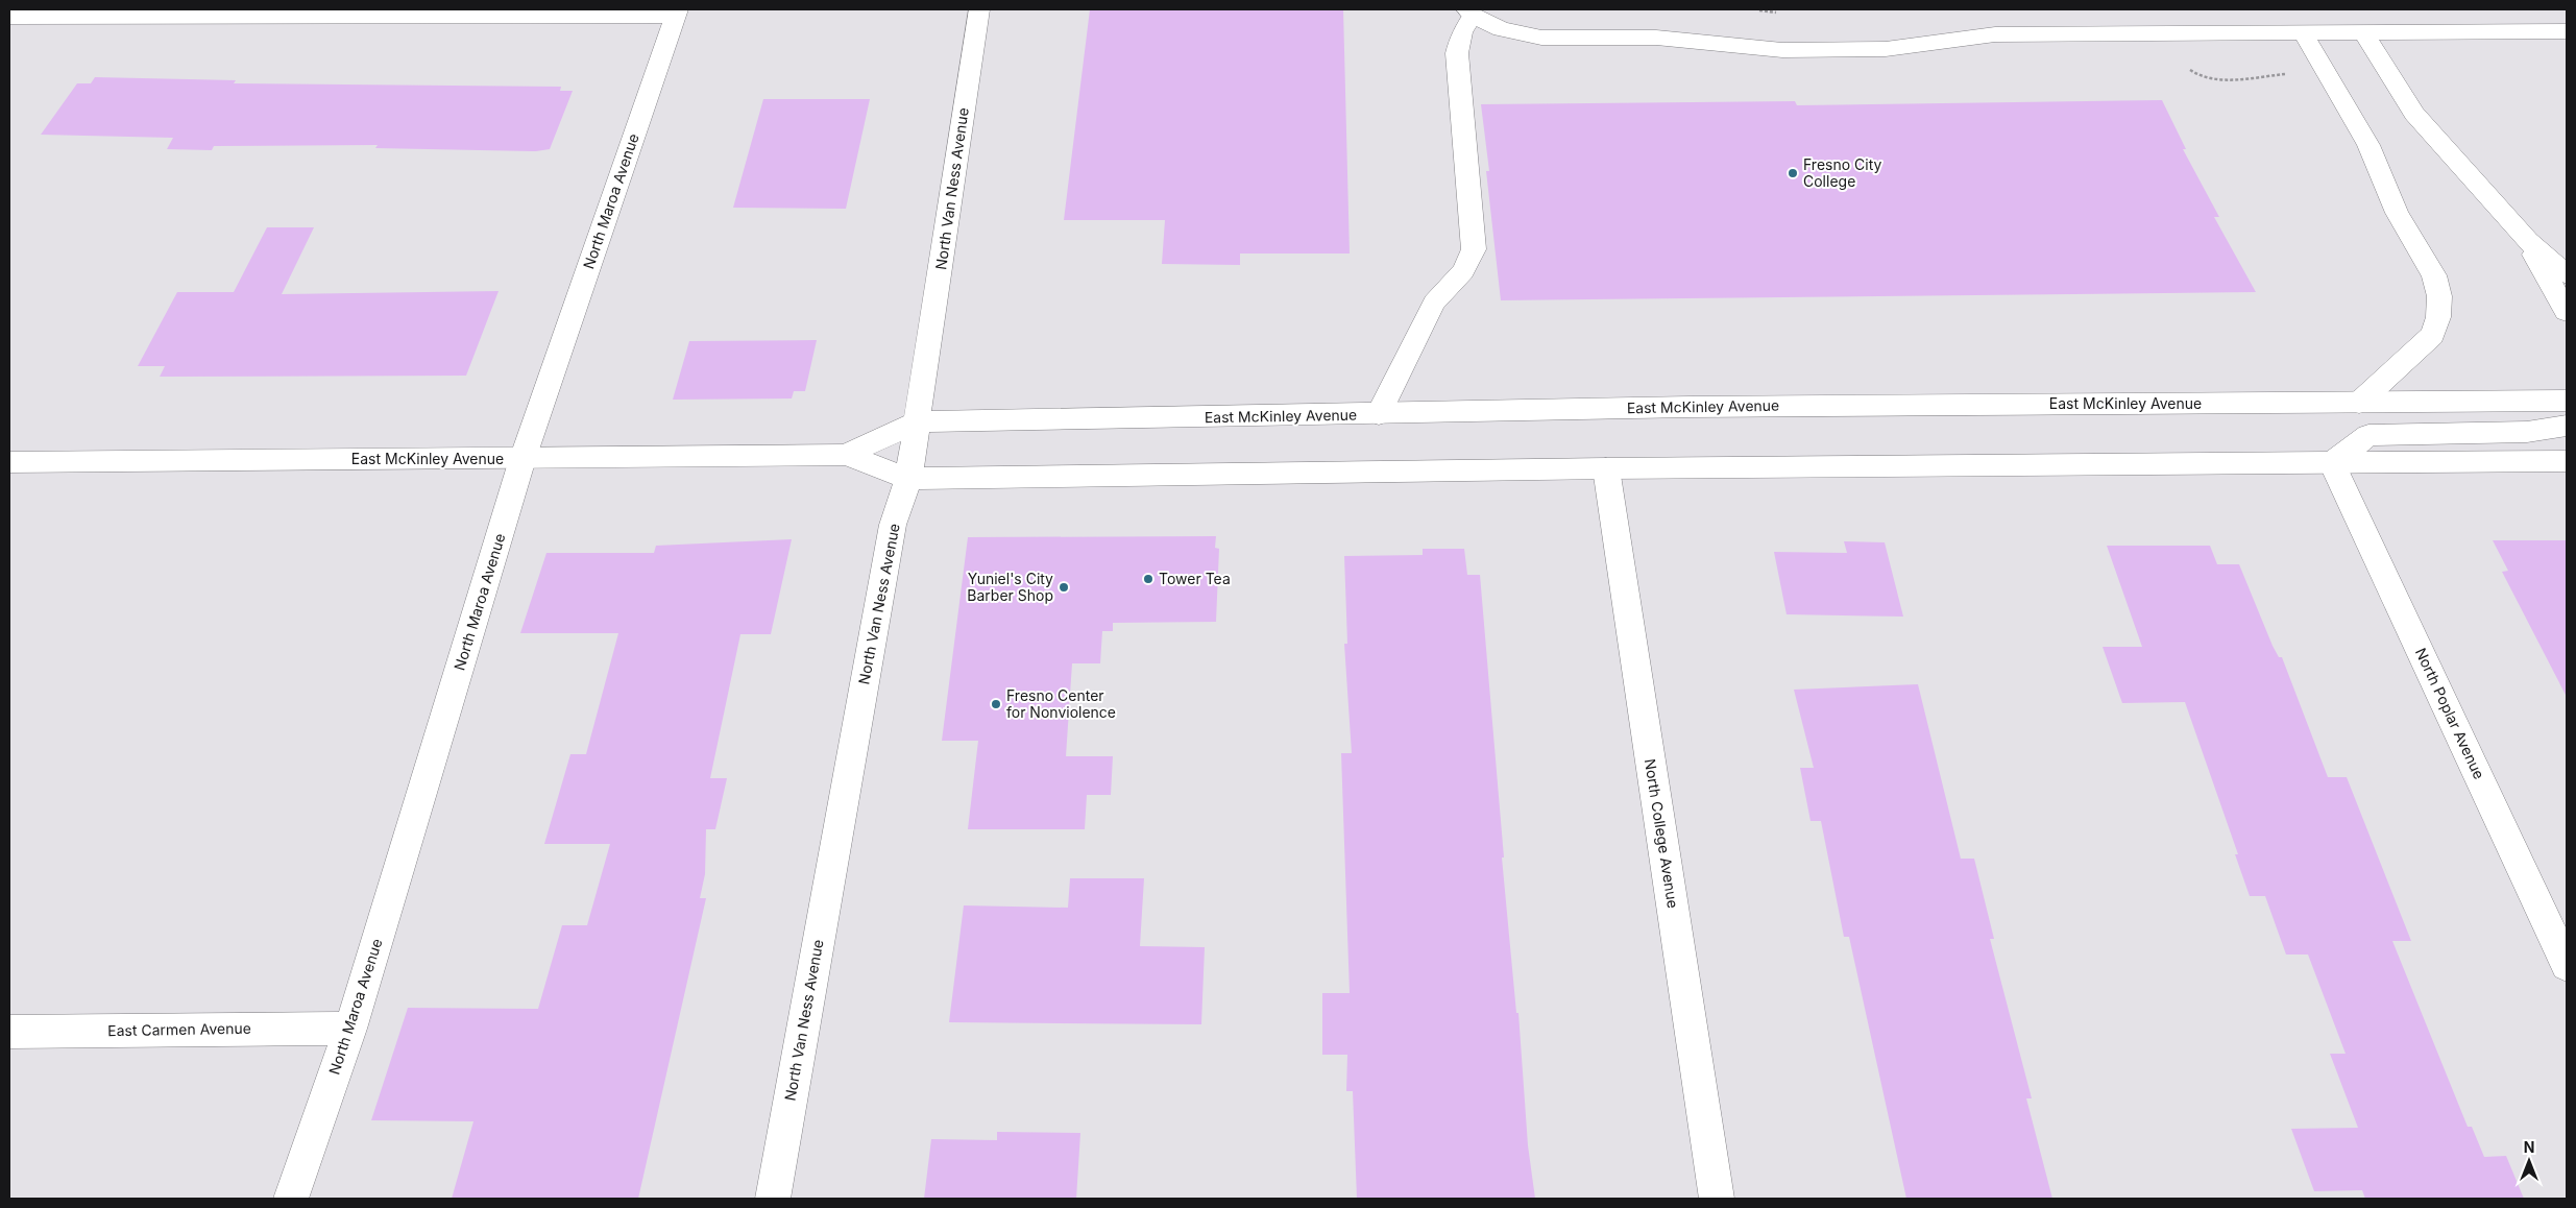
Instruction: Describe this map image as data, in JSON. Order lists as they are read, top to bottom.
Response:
{
  "streets": {
    "street": [
      "North Van Ness Avenue",
      "North Maroa Avenue",
      "East McKinley Avenue",
      "North Poplar Avenue",
      "North College Avenue",
      "East Carmen Avenue"
    ]
  },
  "crossings": [
    ["North Van Ness Avenue", "East McKinley Avenue"],
    ["North Maroa Avenue", "East McKinley Avenue"],
    ["North Maroa Avenue", "East Carmen Avenue"],
    ["East McKinley Avenue", "North Poplar Avenue"],
    ["East McKinley Avenue", "North College Avenue"]
  ],
  "places": [
    "Fresno City College",
    "Tower Tea",
    "Yuniel's City Barber Shop",
    "Fresno Center for Nonviolence"
  ],
  "north": "top"
}
